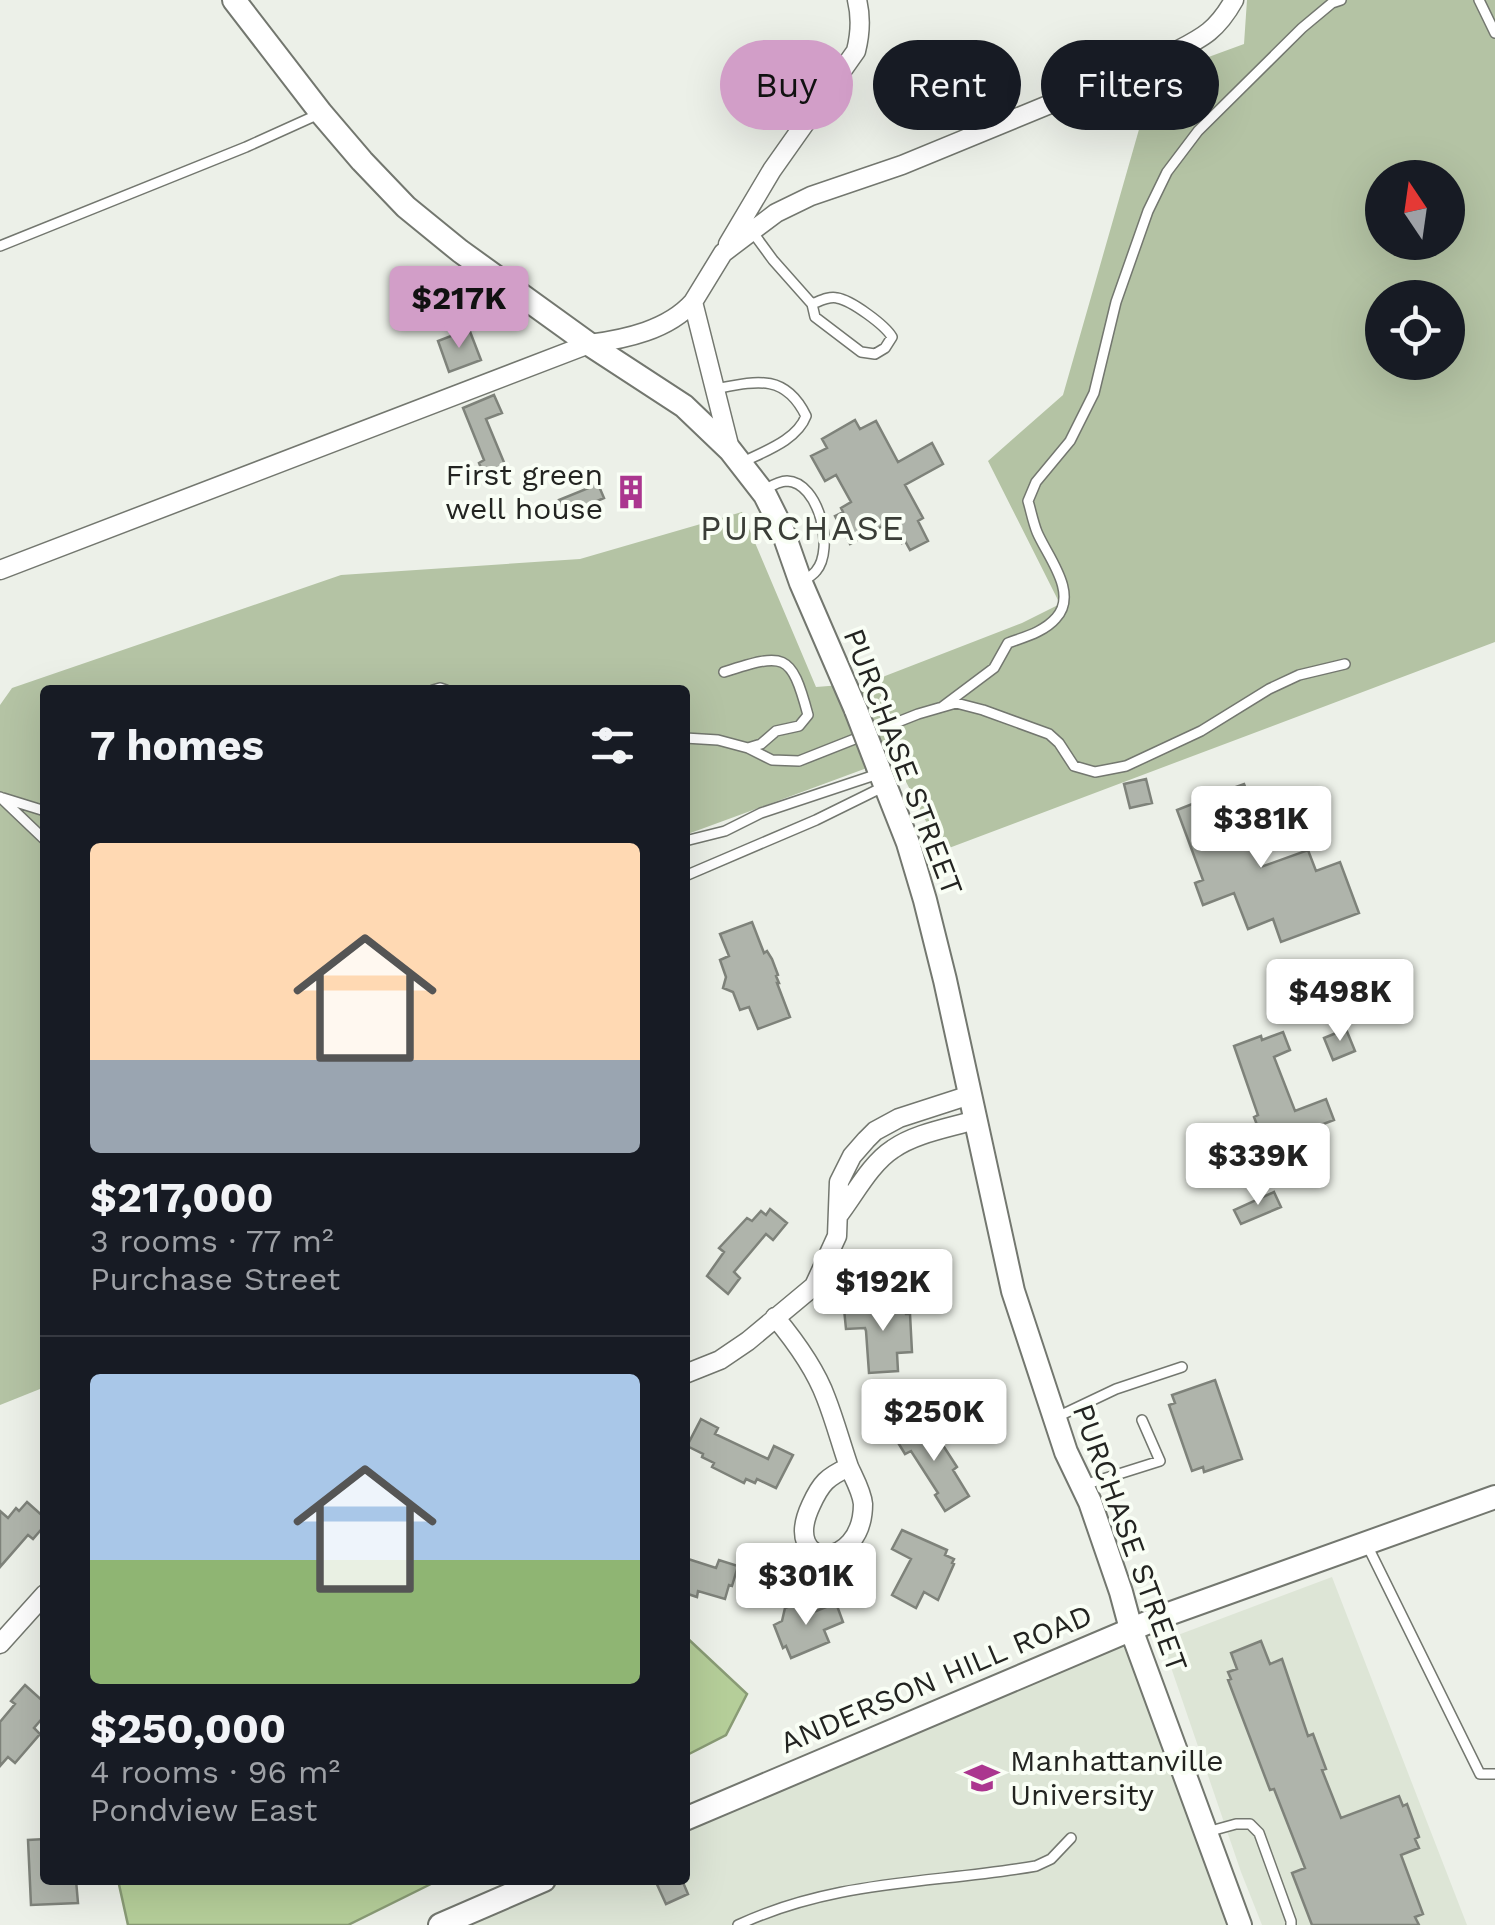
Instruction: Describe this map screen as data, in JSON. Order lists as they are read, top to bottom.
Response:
{
  "streets": {
    "main road": ["PURCHASE STREET", "ANDERSON HILL ROAD"]
  },
  "crossings": [
    ["PURCHASE STREET", "ANDERSON HILL ROAD"]
  ],
  "districts": ["PURCHASE"],
  "places": {
    "building": ["First green well house"],
    "school or university": ["Manhattanville University"]
  },
  "north": "top",
  "page": {
    "chip": ["Buy", "Rent", "Filters"],
    "price": [
      "$217K",
      "$381K",
      "$498K",
      "$339K",
      "$192K",
      "$250K",
      "$301K"
    ],
    "heading": "7 homes",
    "list": [
      {
        "name": "$217,000",
        "note": "3 rooms · 77 m² · Purchase Street"
      },
      {
        "name": "$250,000",
        "note": "4 rooms · 96 m² · Pondview East"
      }
    ]
  }
}
